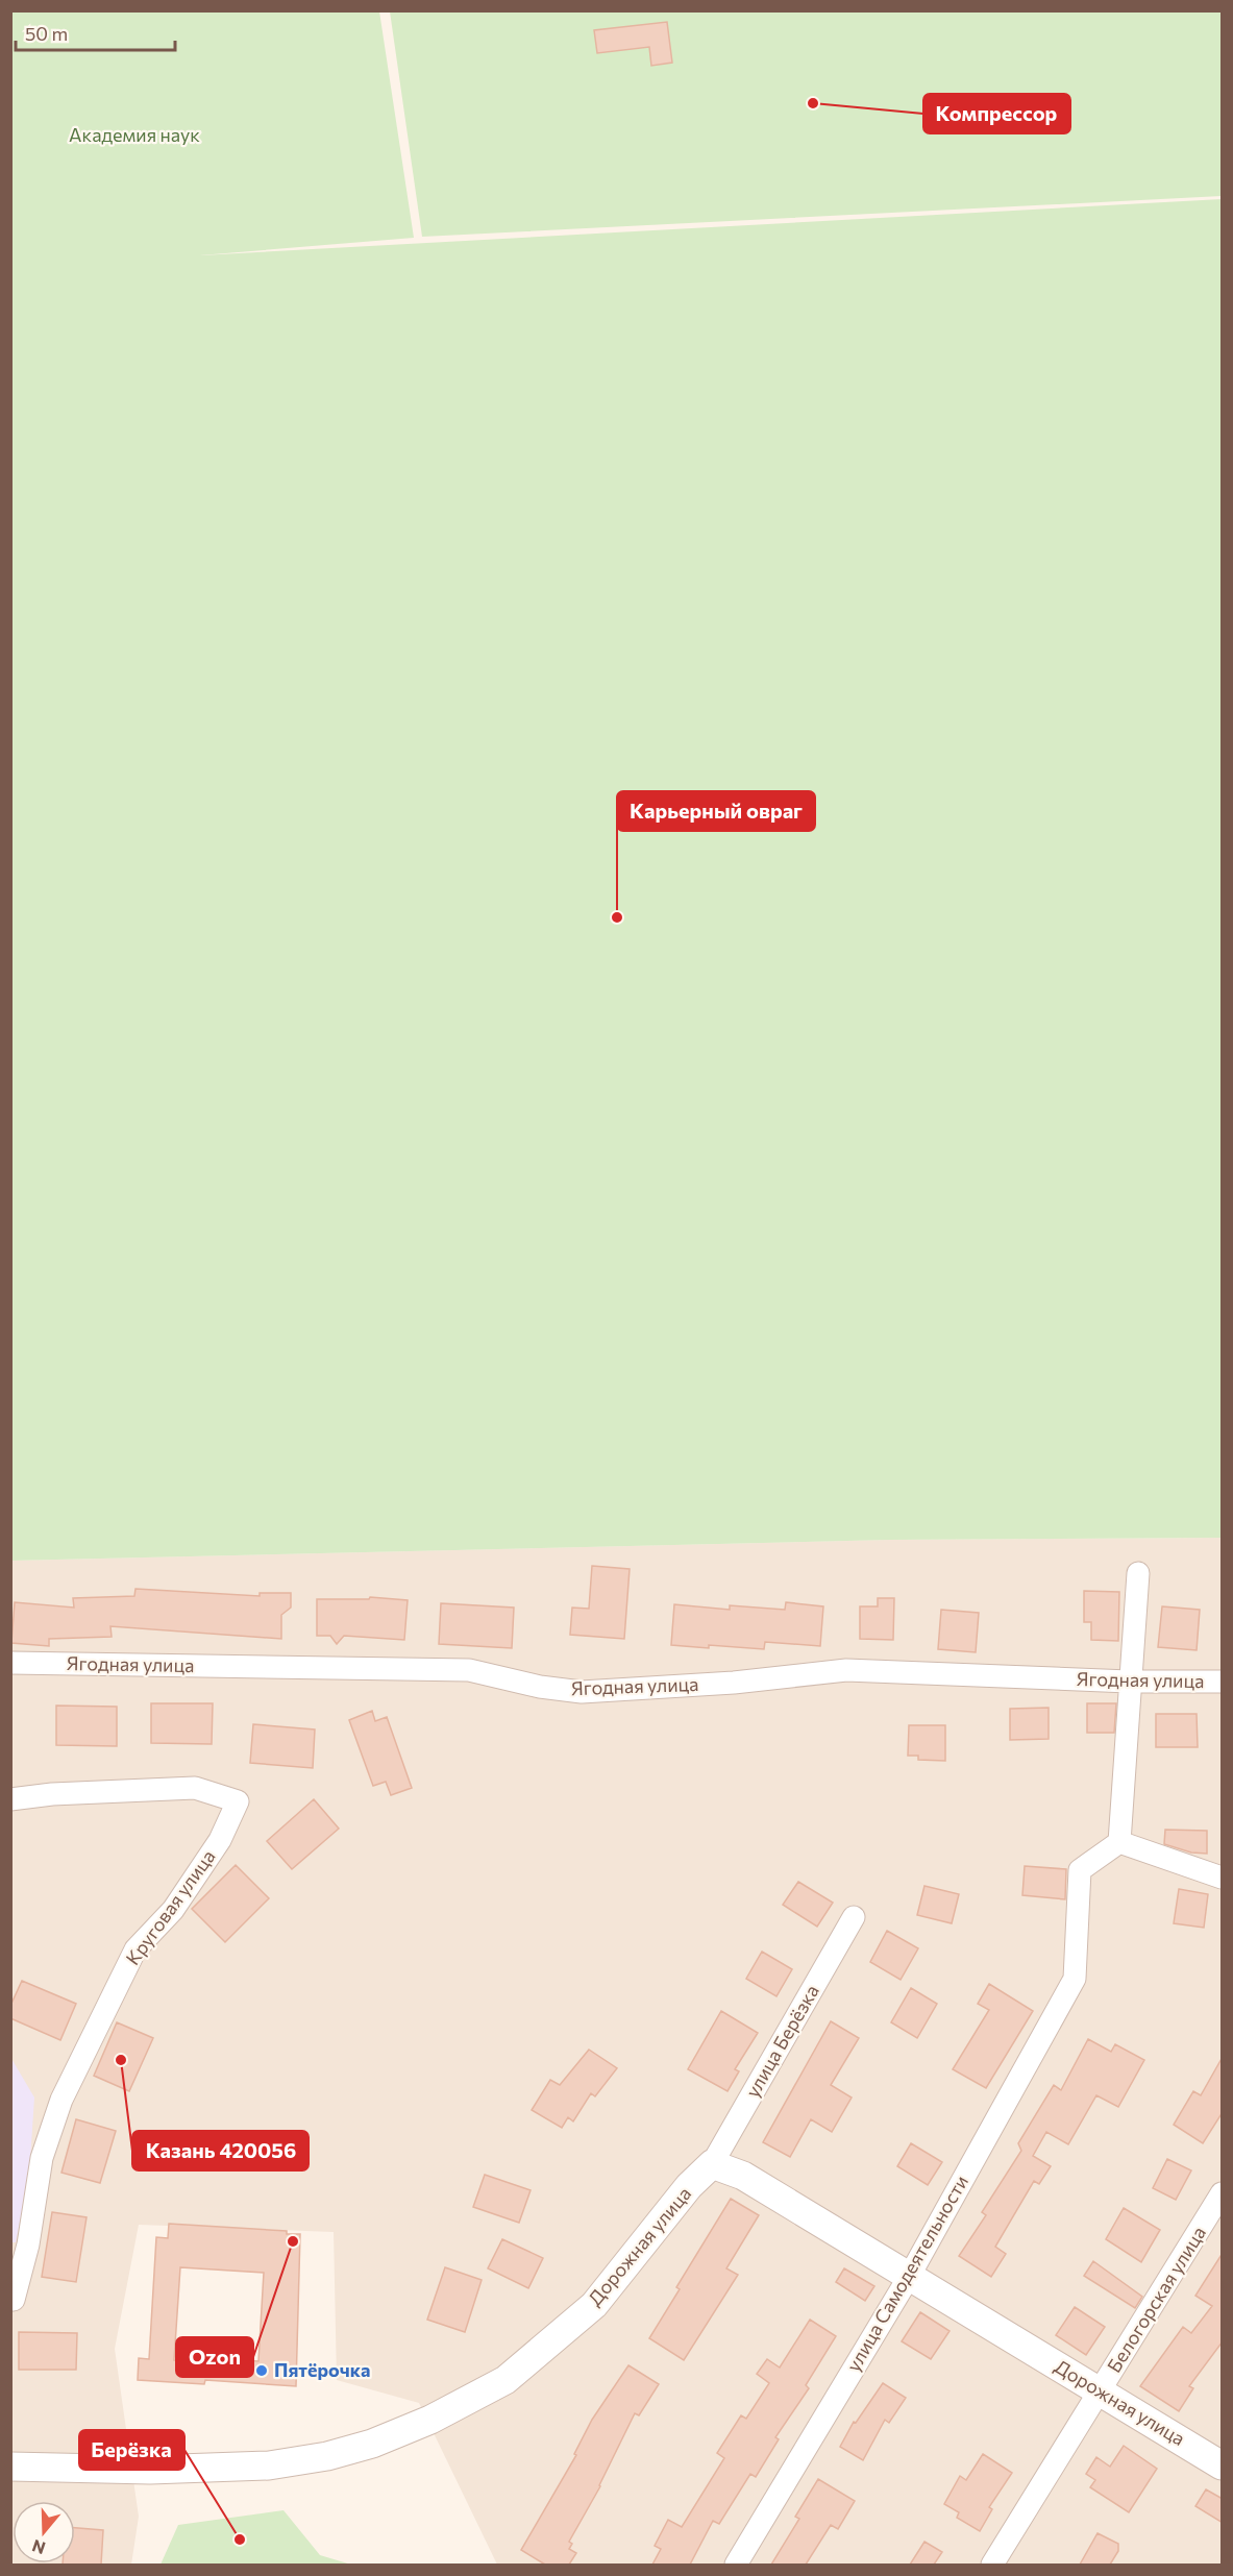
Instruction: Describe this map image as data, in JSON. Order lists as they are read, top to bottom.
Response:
{
  "streets": {
    "street": [
      "Ягодная улица",
      "Круговая улица",
      "улица Берёзка",
      "Дорожная улица",
      "улица Самодеятельности",
      "Белогорская улица"
    ]
  },
  "crossings": [
    ["улица Берёзка", "Дорожная улица"],
    ["Дорожная улица", "улица Самодеятельности"],
    ["Дорожная улица", "Белогорская улица"]
  ],
  "parks": ["Академия наук"],
  "places": [
    "Компрессор",
    "Карьерный овраг",
    "Казань 420056",
    "Ozon",
    "Пятёрочка",
    "Берёзка"
  ],
  "scale_bar": "50 m",
  "north": "bottom"
}
